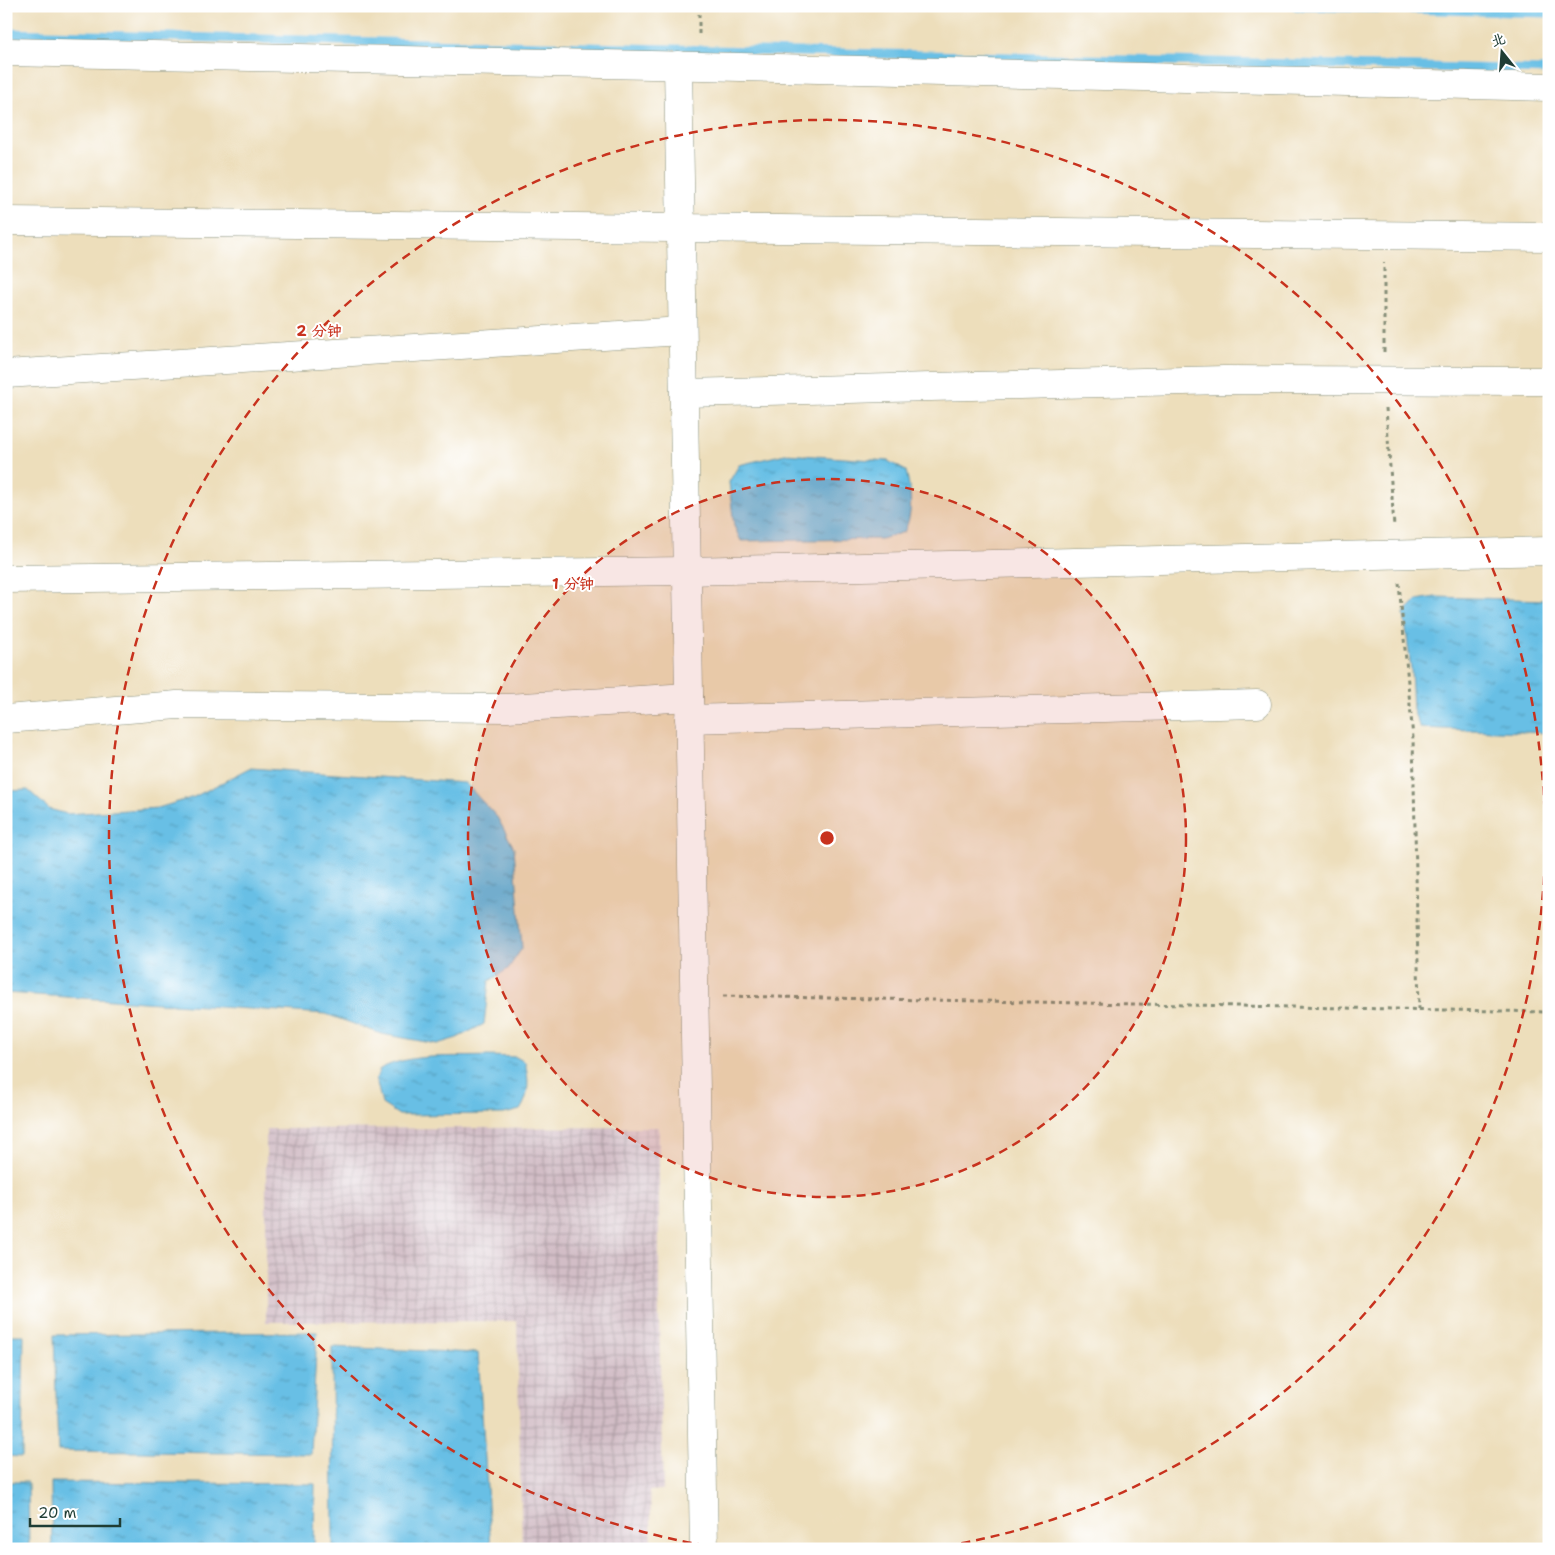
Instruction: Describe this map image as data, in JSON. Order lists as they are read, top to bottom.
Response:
{
  "scale_bar": "20 m",
  "north": "top",
  "rings": ["2 分钟", "1 分钟"]
}
